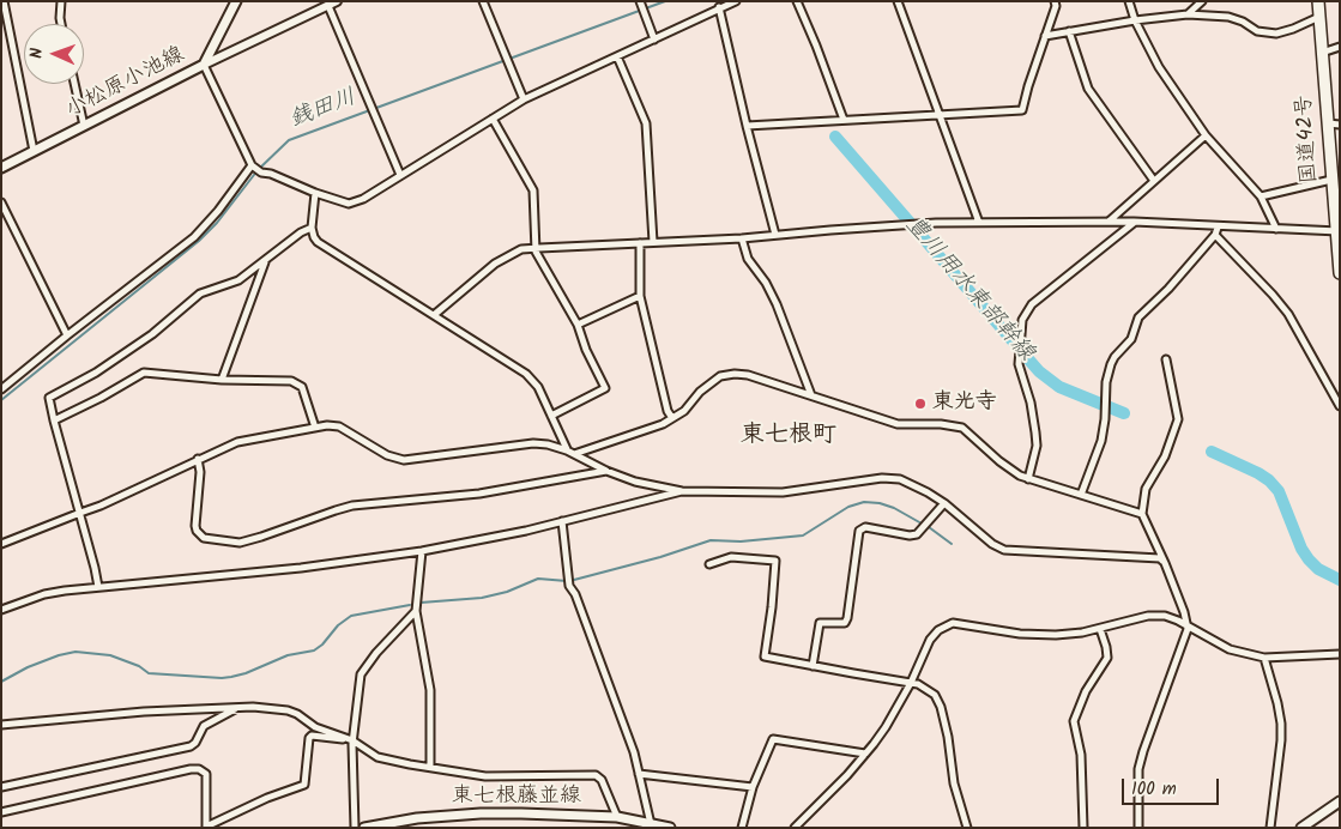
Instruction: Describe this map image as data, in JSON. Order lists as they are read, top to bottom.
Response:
{
  "streets": {
    "highway": ["国道42号"],
    "main road": ["小松原小池線", "東七根藤並線"]
  },
  "districts": ["東七根町"],
  "water": ["銭田川", "豊川用水東部幹線"],
  "places": ["東光寺"],
  "scale_bar": "100 m",
  "north": "left"
}
